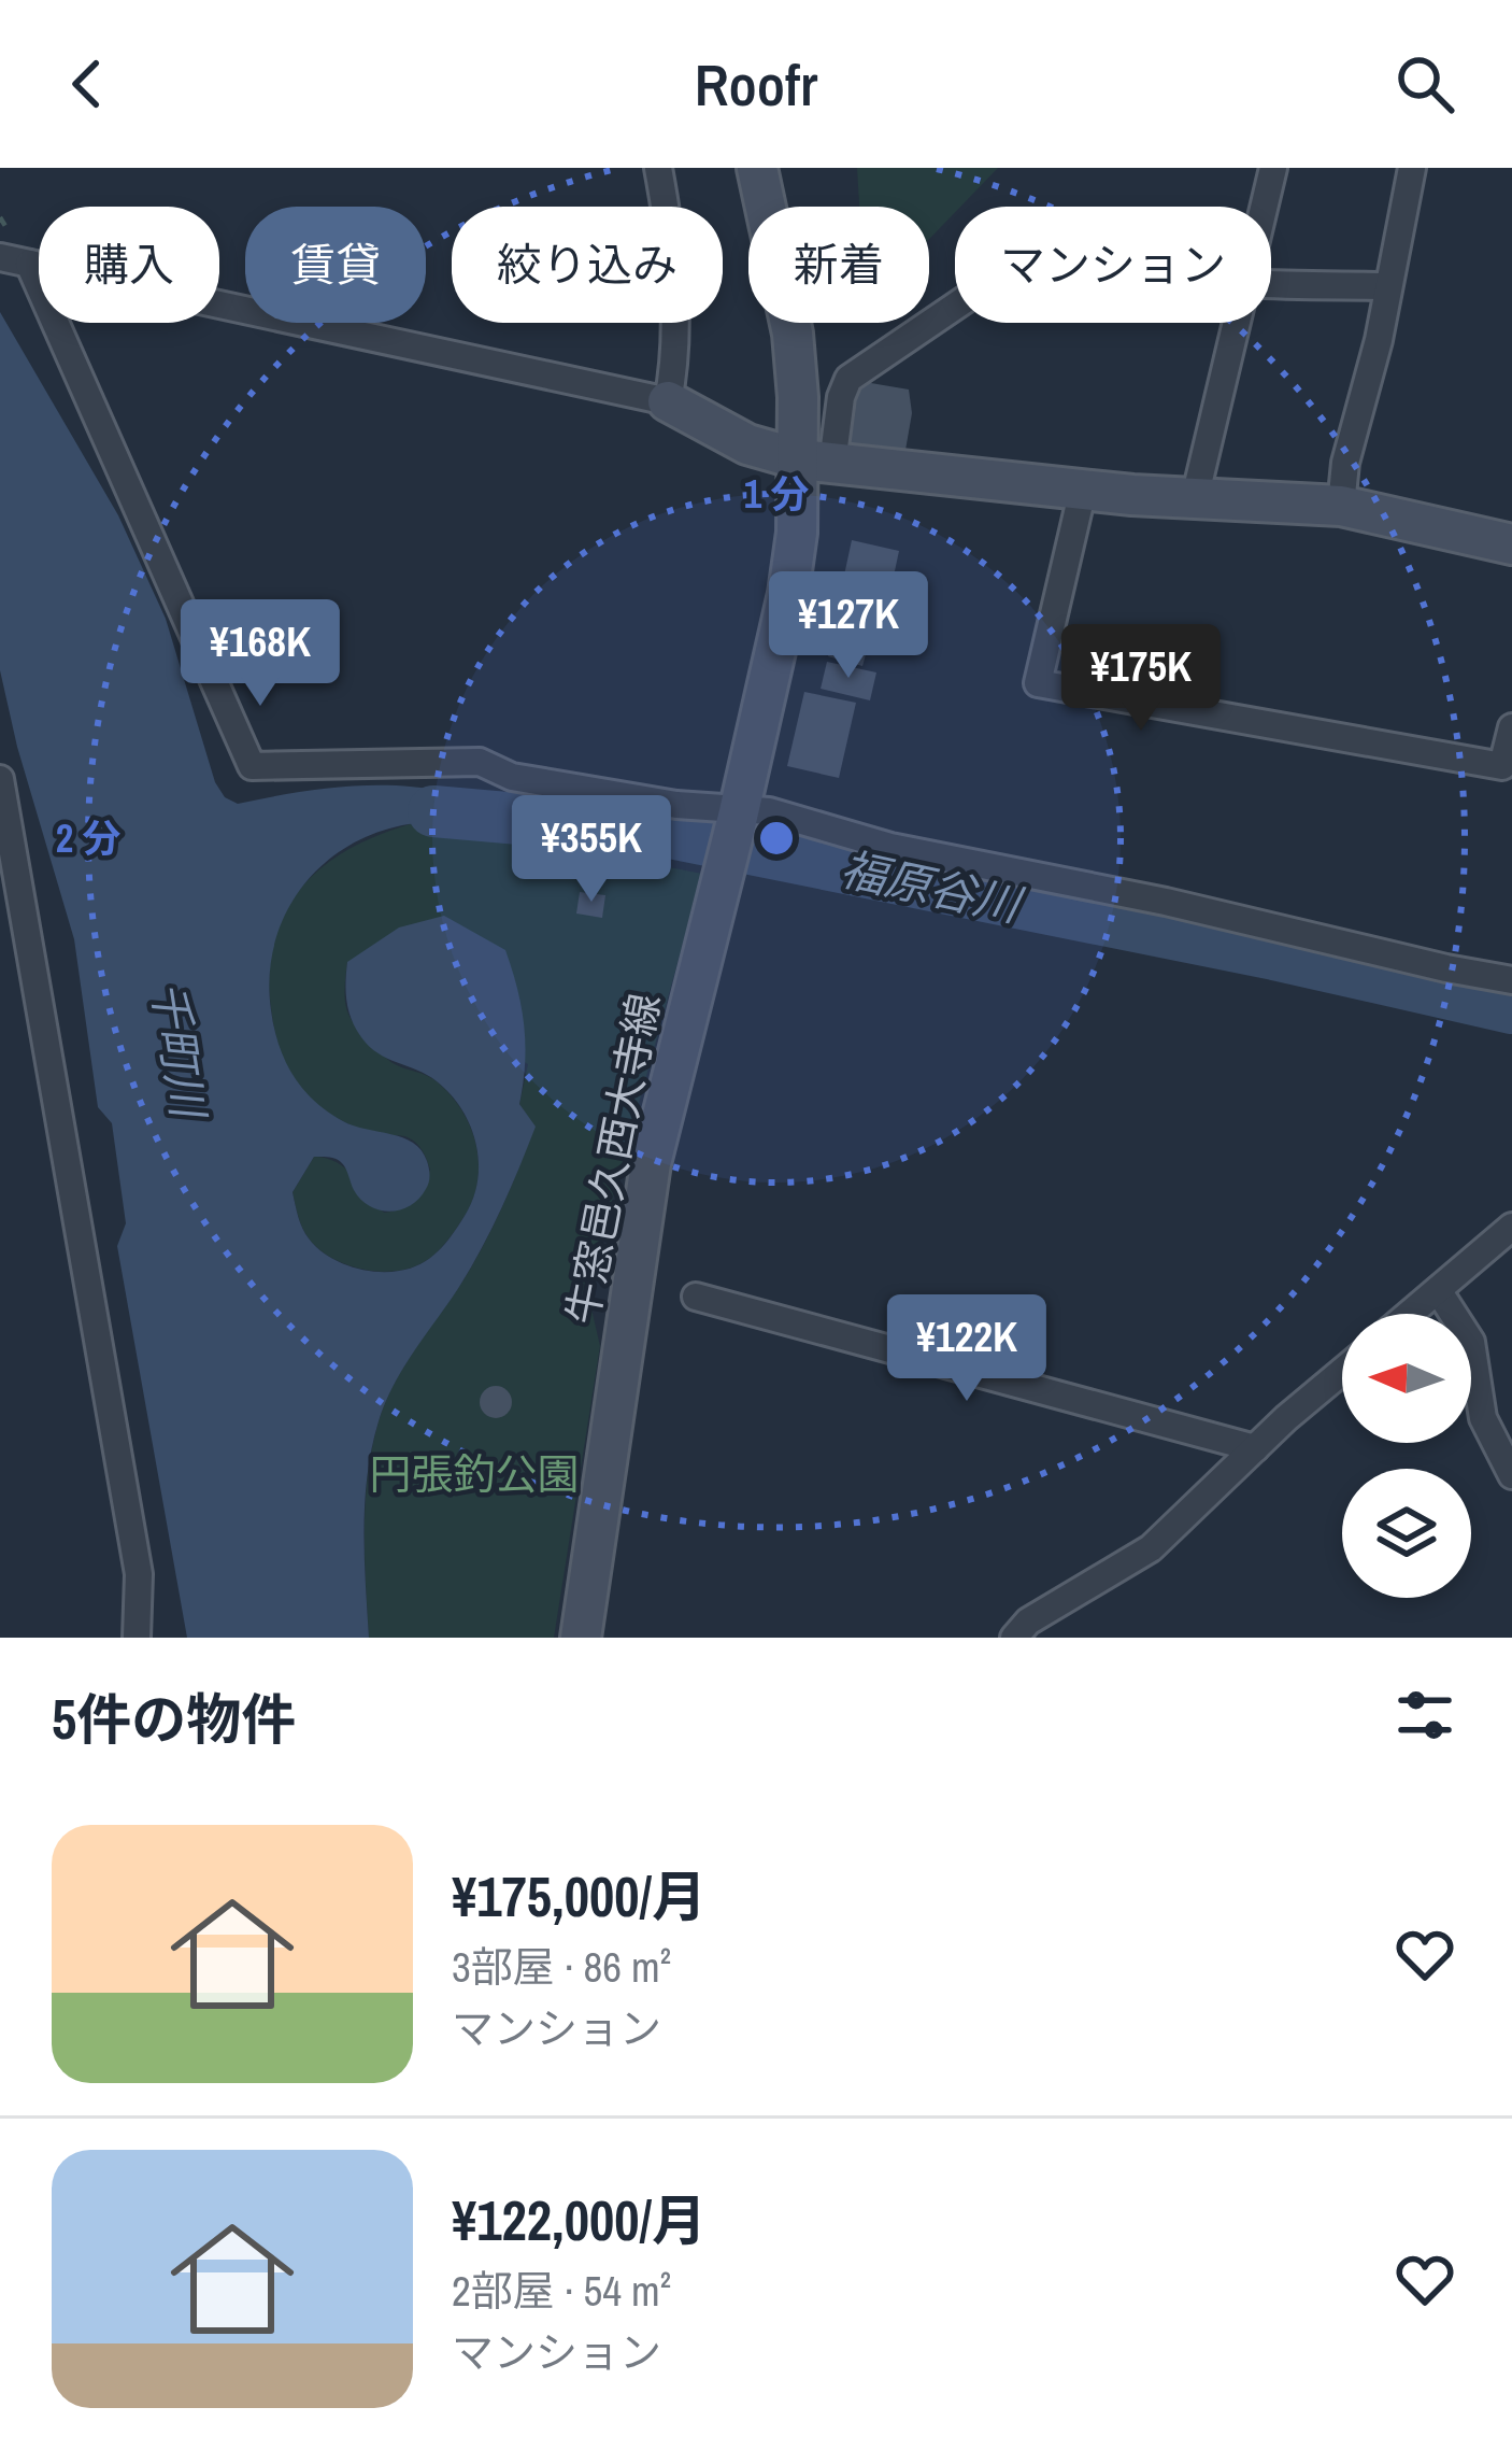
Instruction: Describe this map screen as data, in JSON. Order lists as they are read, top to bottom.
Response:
{
  "streets": {
    "main road": ["牛窓邑久西大寺線"]
  },
  "water": ["福原谷川", "千町川"],
  "parks": ["円張釣公園"],
  "north": "left",
  "page": {
    "header": "Roofr",
    "chip": [
      "購入",
      "賃貸",
      "絞り込み",
      "新着",
      "マンション"
    ],
    "price": [
      "¥127K",
      "¥168K",
      "¥175K",
      "¥355K",
      "¥122K"
    ],
    "heading": "5件の物件",
    "list": [
      {
        "name": "¥175,000/月",
        "note": "3部屋 · 86 m² · マンション"
      },
      {
        "name": "¥122,000/月",
        "note": "2部屋 · 54 m² · マンション"
      }
    ]
  },
  "rings": ["1 分", "2 分"]
}
